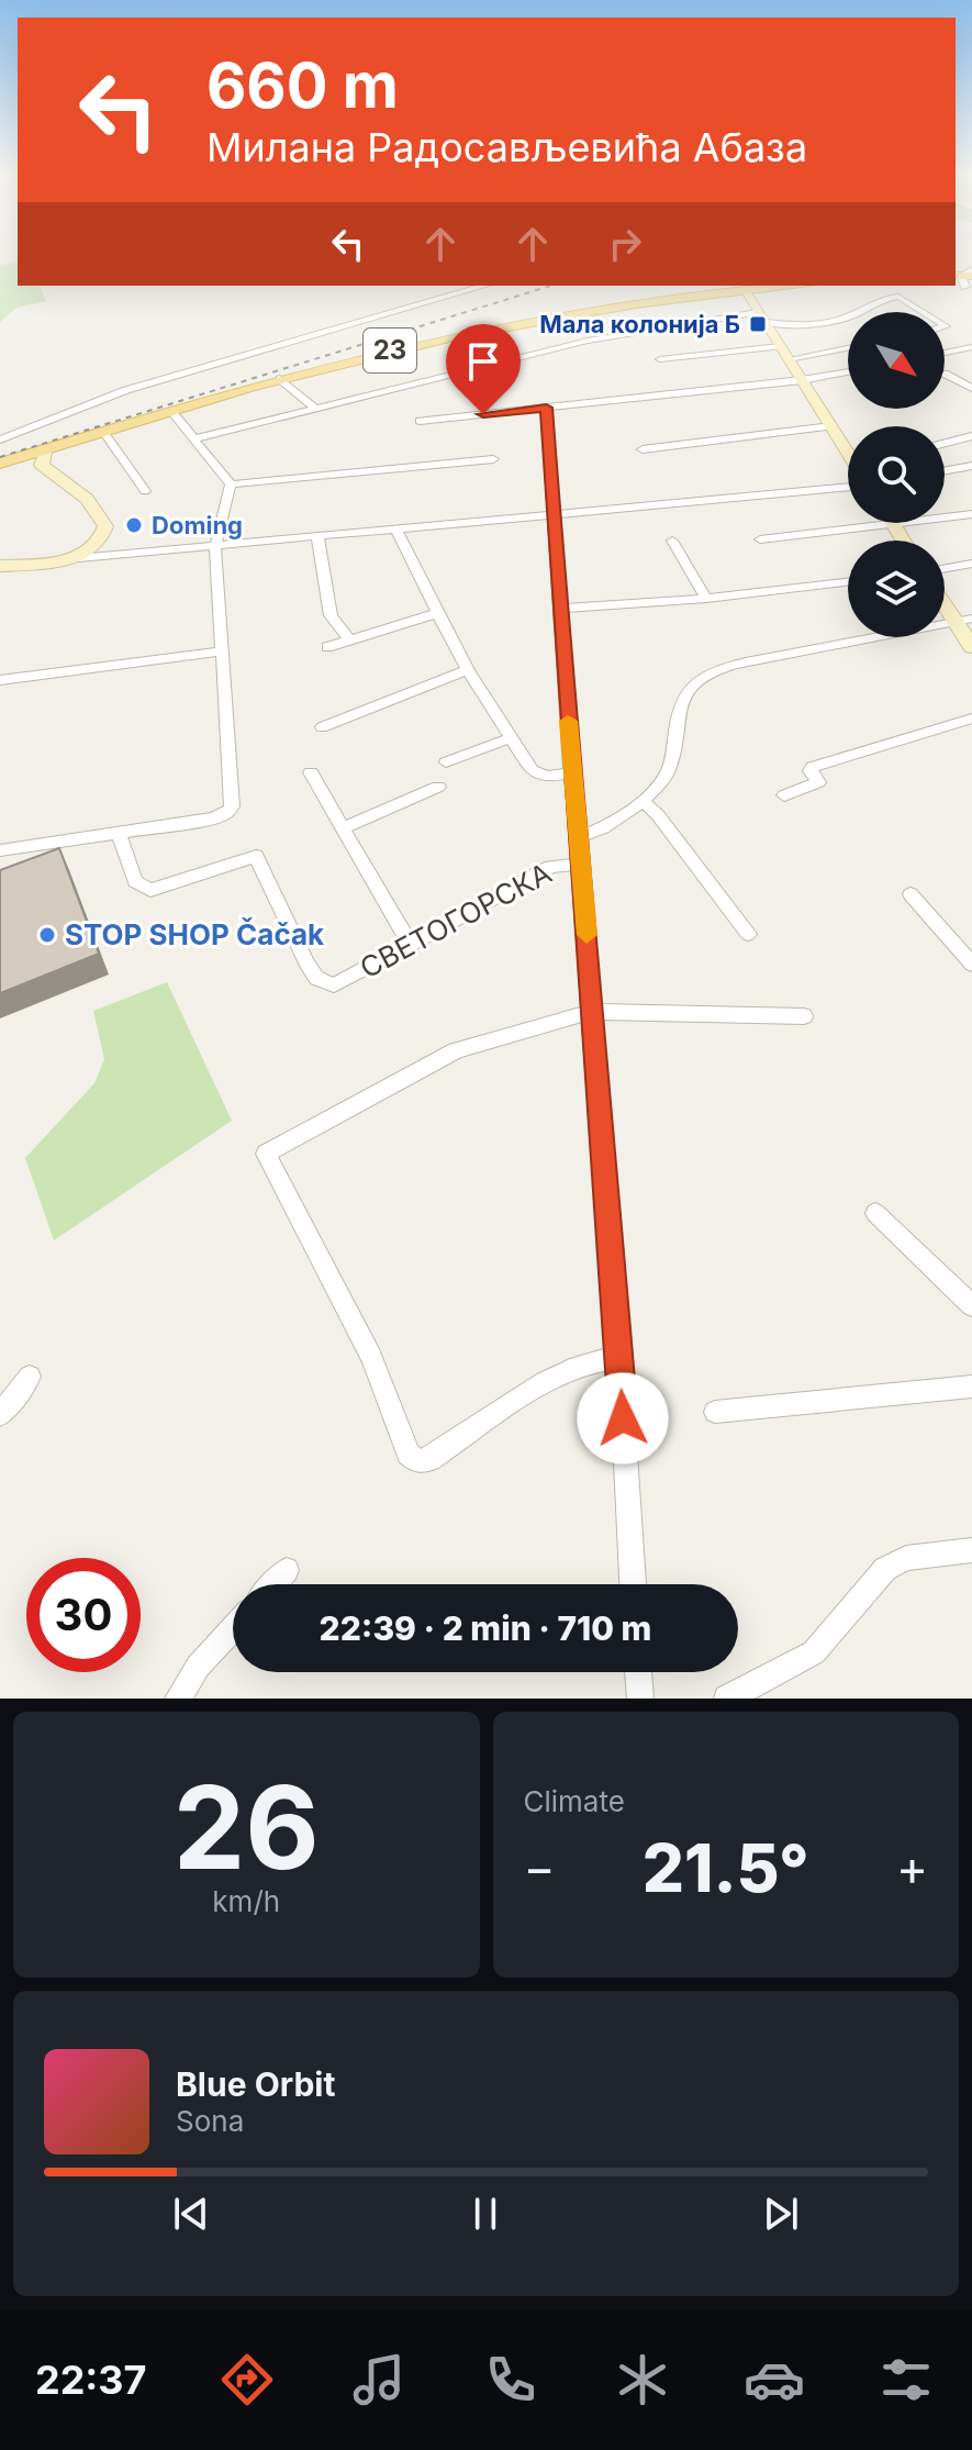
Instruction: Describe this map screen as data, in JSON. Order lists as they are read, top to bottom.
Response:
{
  "streets": {
    "main road": ["23"],
    "street": ["СВЕТОГОРСКА"]
  },
  "places": {
    "transit": ["Мала колонија Б"],
    "other": ["Doming", "STOP SHOP Čačak"]
  },
  "north": "bottom right",
  "page": {
    "turn": ["660 m", "Милана Радосављевића Абаза"],
    "limit": "30",
    "trip": "22:39 · 2 min · 710 m",
    "tile": [
      ["26", "km/h"],
      "Climate"
    ],
    "heat": ["−", "21.5°", "+"],
    "song": ["Blue Orbit", "Sona"],
    "tabs": "22:37"
  }
}
